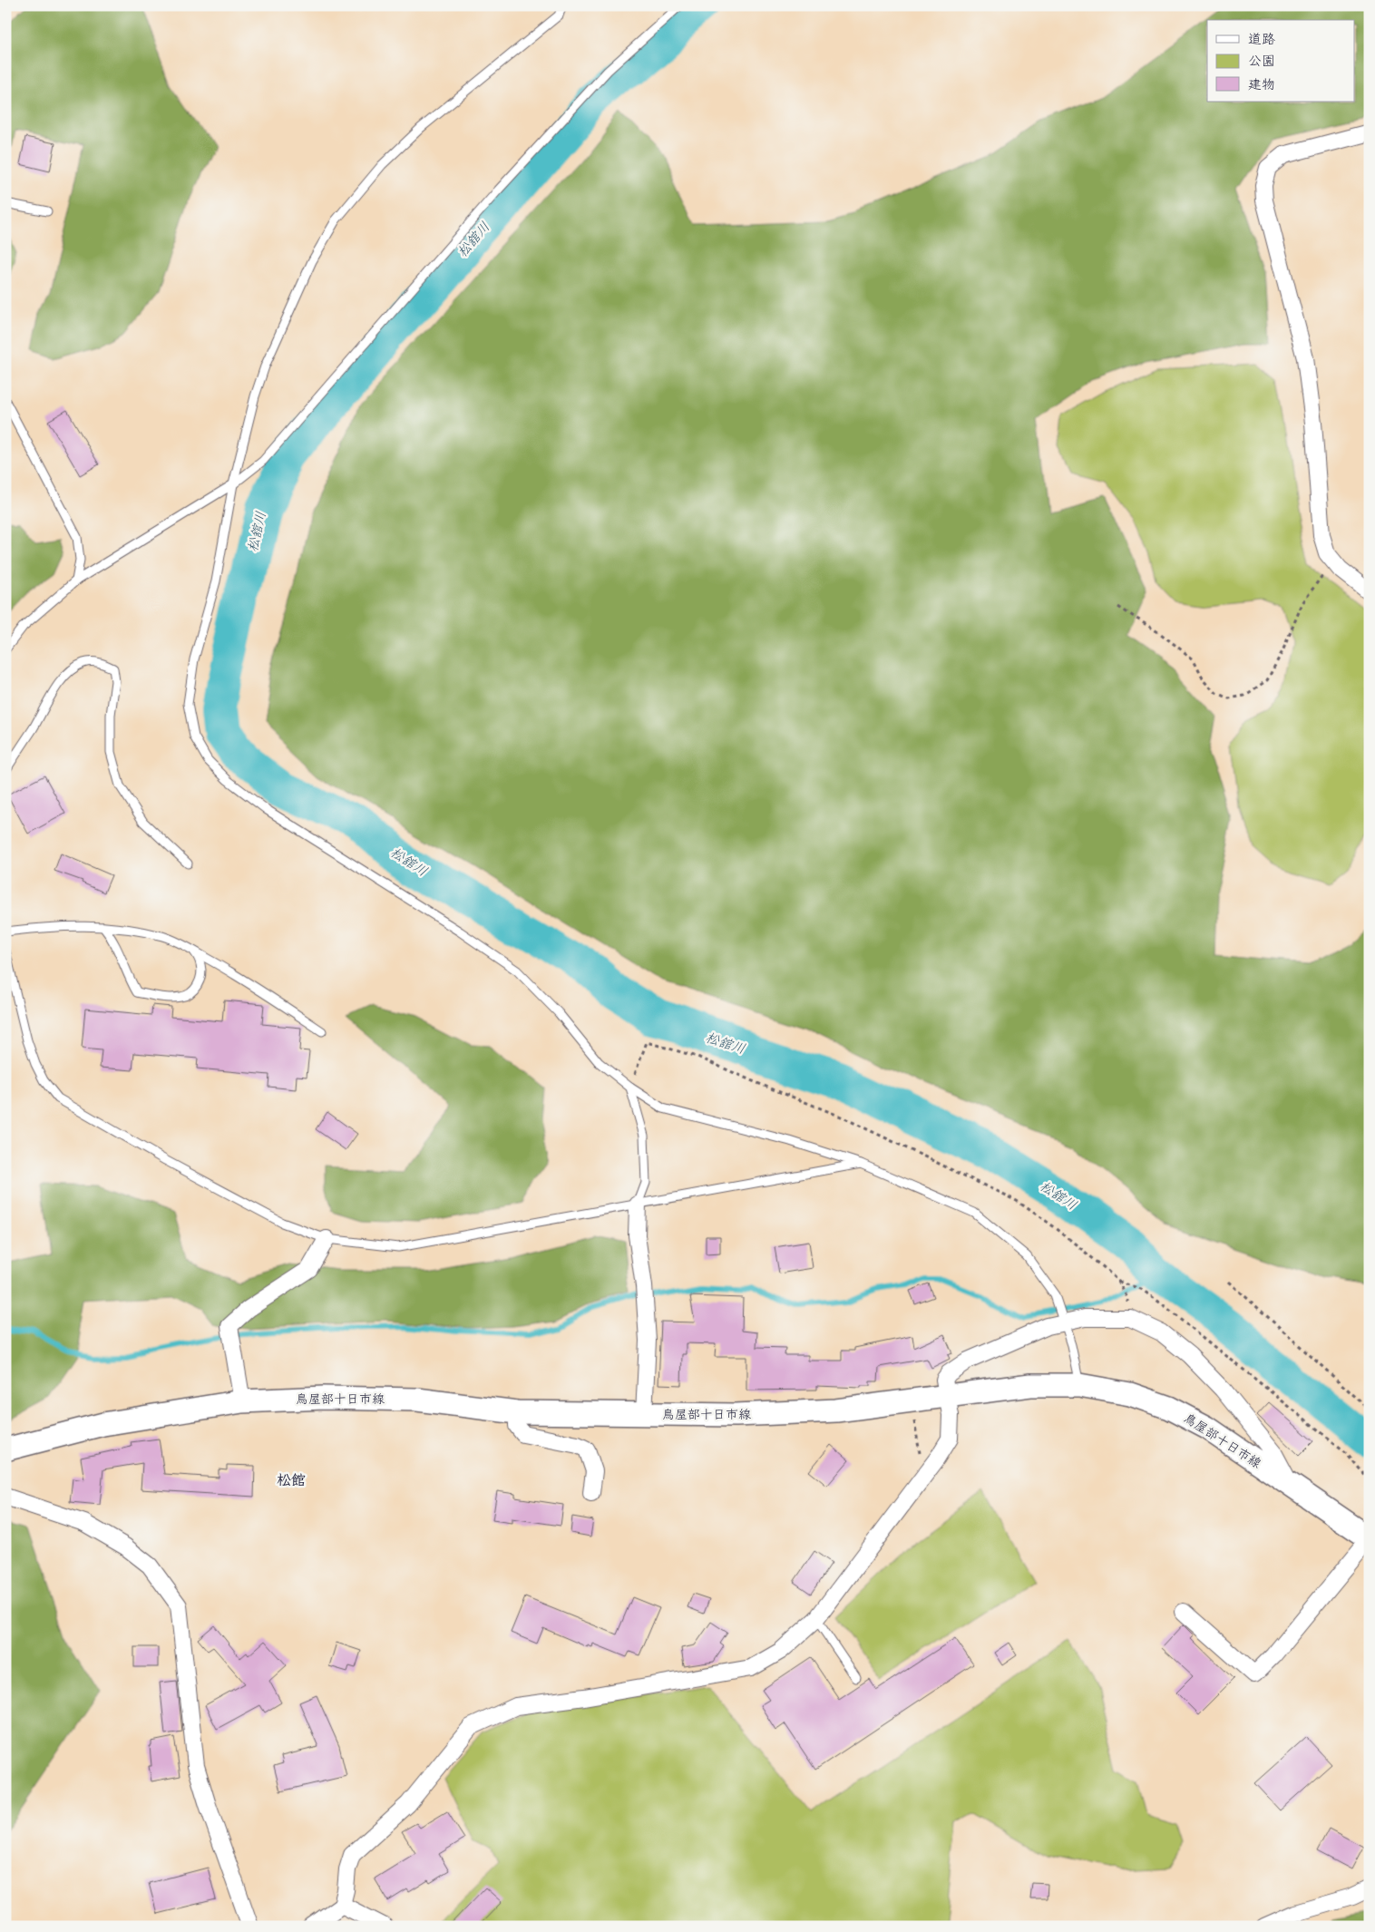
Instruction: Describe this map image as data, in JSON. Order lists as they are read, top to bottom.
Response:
{
  "streets": {
    "main road": ["鳥屋部十日市線"]
  },
  "districts": ["松館"],
  "water": ["松舘川"],
  "legend": ["道路", "公園", "建物"]
}
